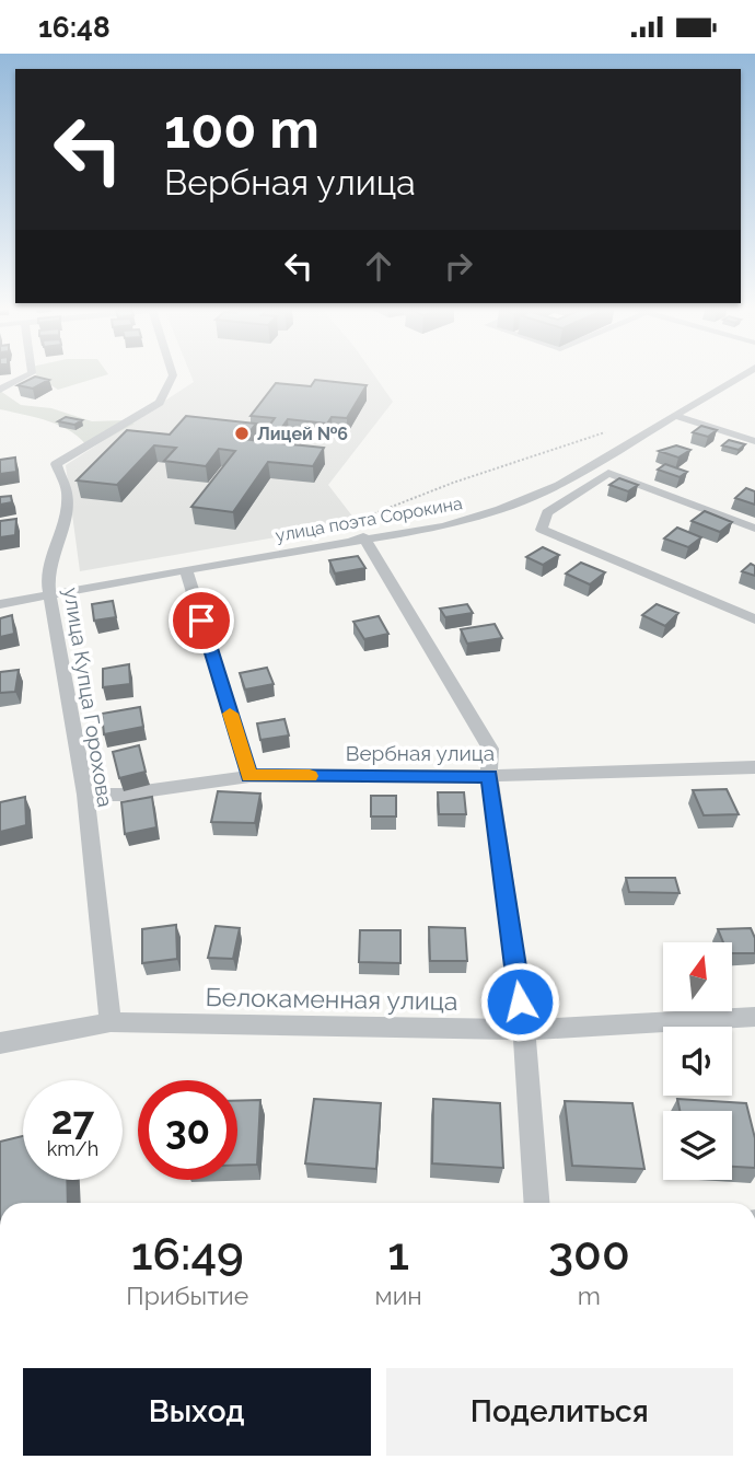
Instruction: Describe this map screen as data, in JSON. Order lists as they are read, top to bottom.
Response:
{
  "streets": {
    "street": [
      "улица поэта Сорокина",
      "улица Купца Горохова",
      "Вербная улица",
      "Белокаменная улица"
    ]
  },
  "crossings": [
    ["улица поэта Сорокина", "улица Купца Горохова"],
    ["улица Купца Горохова", "Вербная улица"],
    ["улица Купца Горохова", "Белокаменная улица"]
  ],
  "places": ["Лицей №6"],
  "north": "top",
  "page": {
    "status": "16:48",
    "turn": ["100 m", "Вербная улица"],
    "speed": "27 km/h",
    "limit": "30",
    "eta": [
      "16:49",
      "Прибытие",
      "1",
      "мин",
      "300",
      "m"
    ],
    "buttons": ["Выход", "Поделиться"]
  }
}
